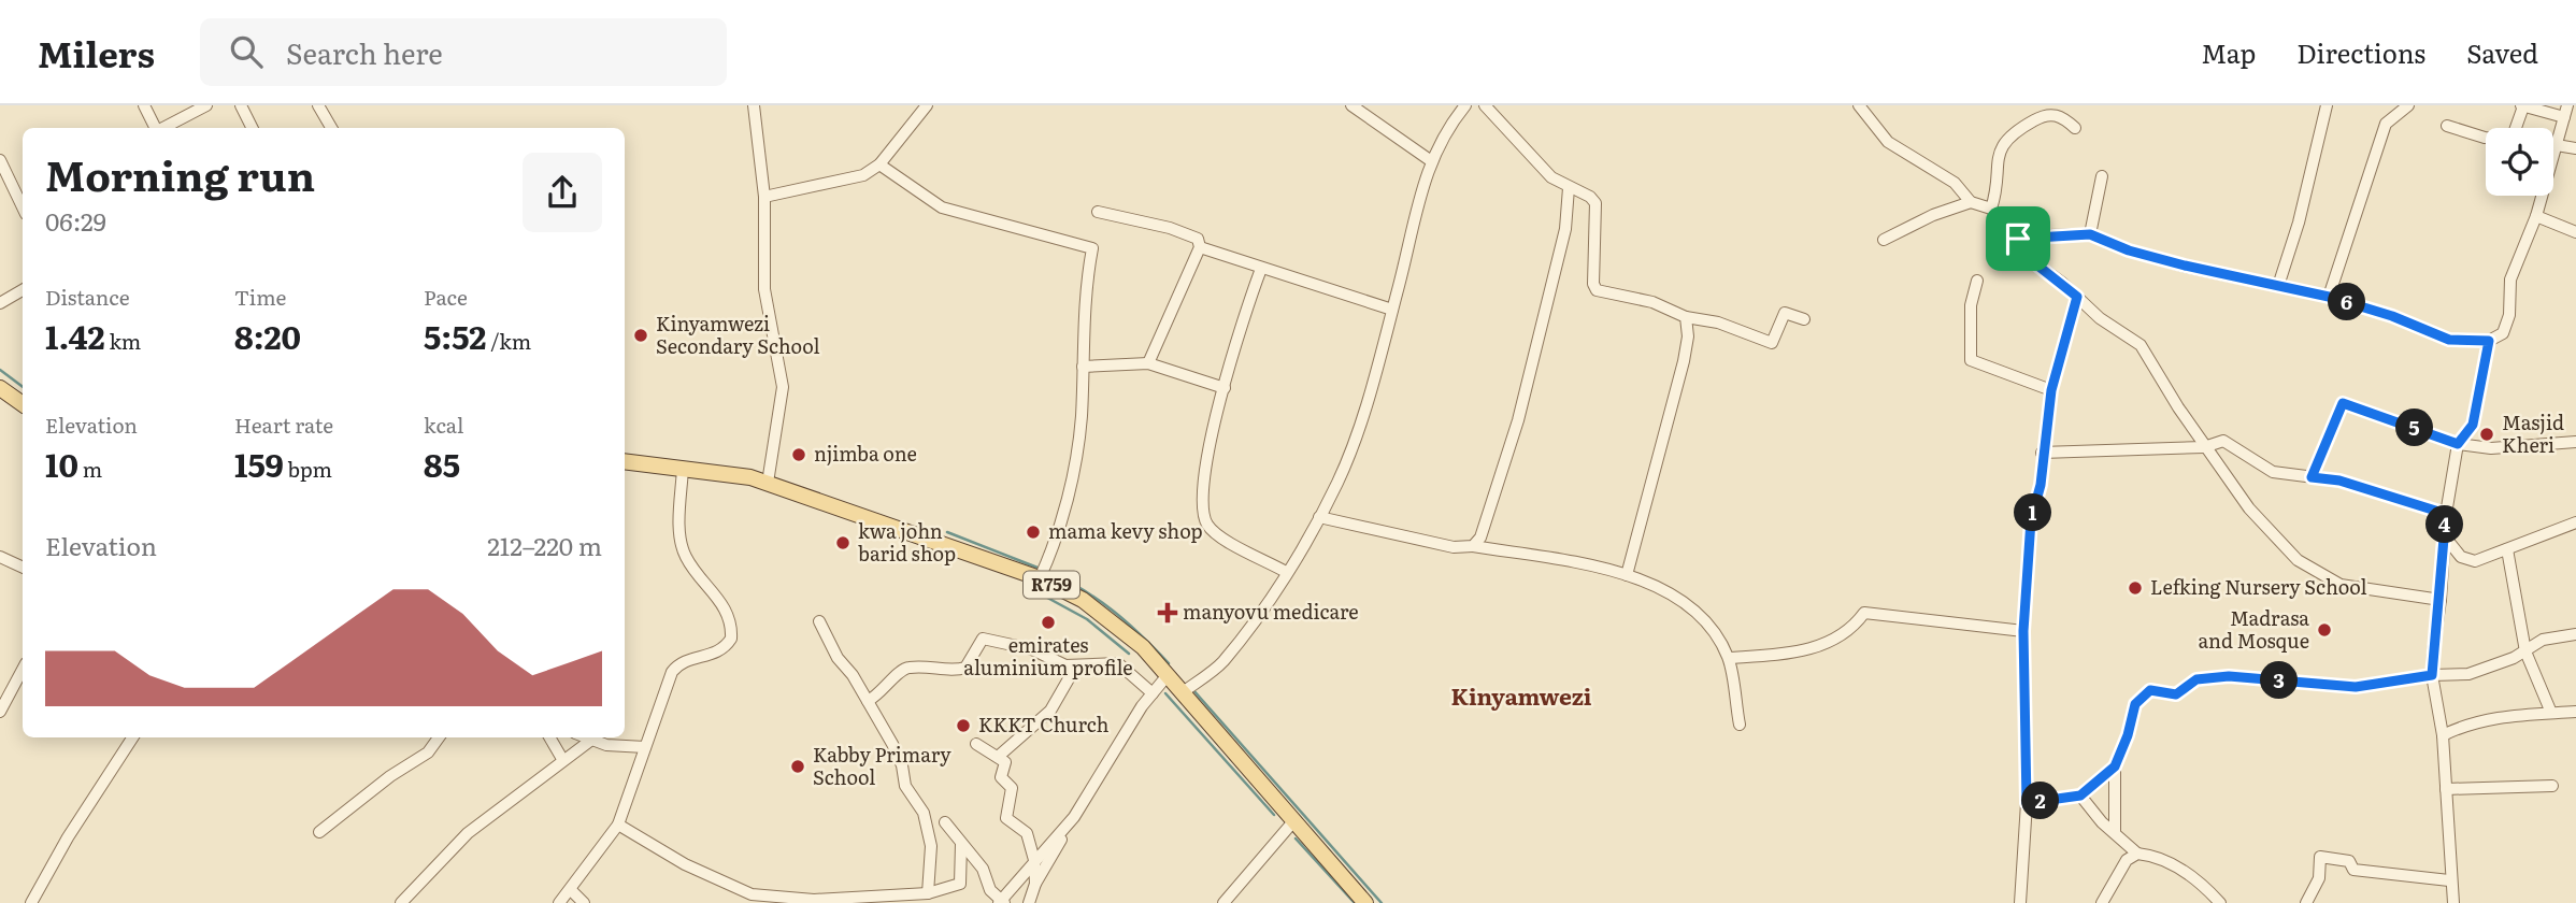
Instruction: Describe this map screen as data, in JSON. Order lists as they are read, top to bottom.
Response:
{
  "streets": {
    "main road": ["R759"]
  },
  "districts": ["Kinyamwezi"],
  "places": {
    "other": [
      "Kinyamwezi Secondary School",
      "Masjid Kheri",
      "njimba one",
      "mama kevy shop",
      "kwa john barid shop",
      "Lefking Nursery School",
      "emirates aluminium profile",
      "Madrasa and Mosque",
      "KKKT Church",
      "Kabby Primary School"
    ],
    "health": ["manyovu medicare"]
  },
  "page": {
    "header": "Milers",
    "search": "Search here",
    "nav": ["Map", "Directions", "Saved"],
    "heading": ["Morning run", "06:29"],
    "stats": [
      ["Distance", "1.42 km"],
      ["Time", "8:20"],
      ["Pace", "5:52 /km"],
      ["Elevation", "10 m"],
      ["Heart rate", "159 bpm"],
      ["kcal", "85"]
    ],
    "pins": [
      "6",
      "5",
      "1",
      "4",
      "3",
      "2"
    ],
    "chart": ["Elevation", "212–220 m"]
  }
}
